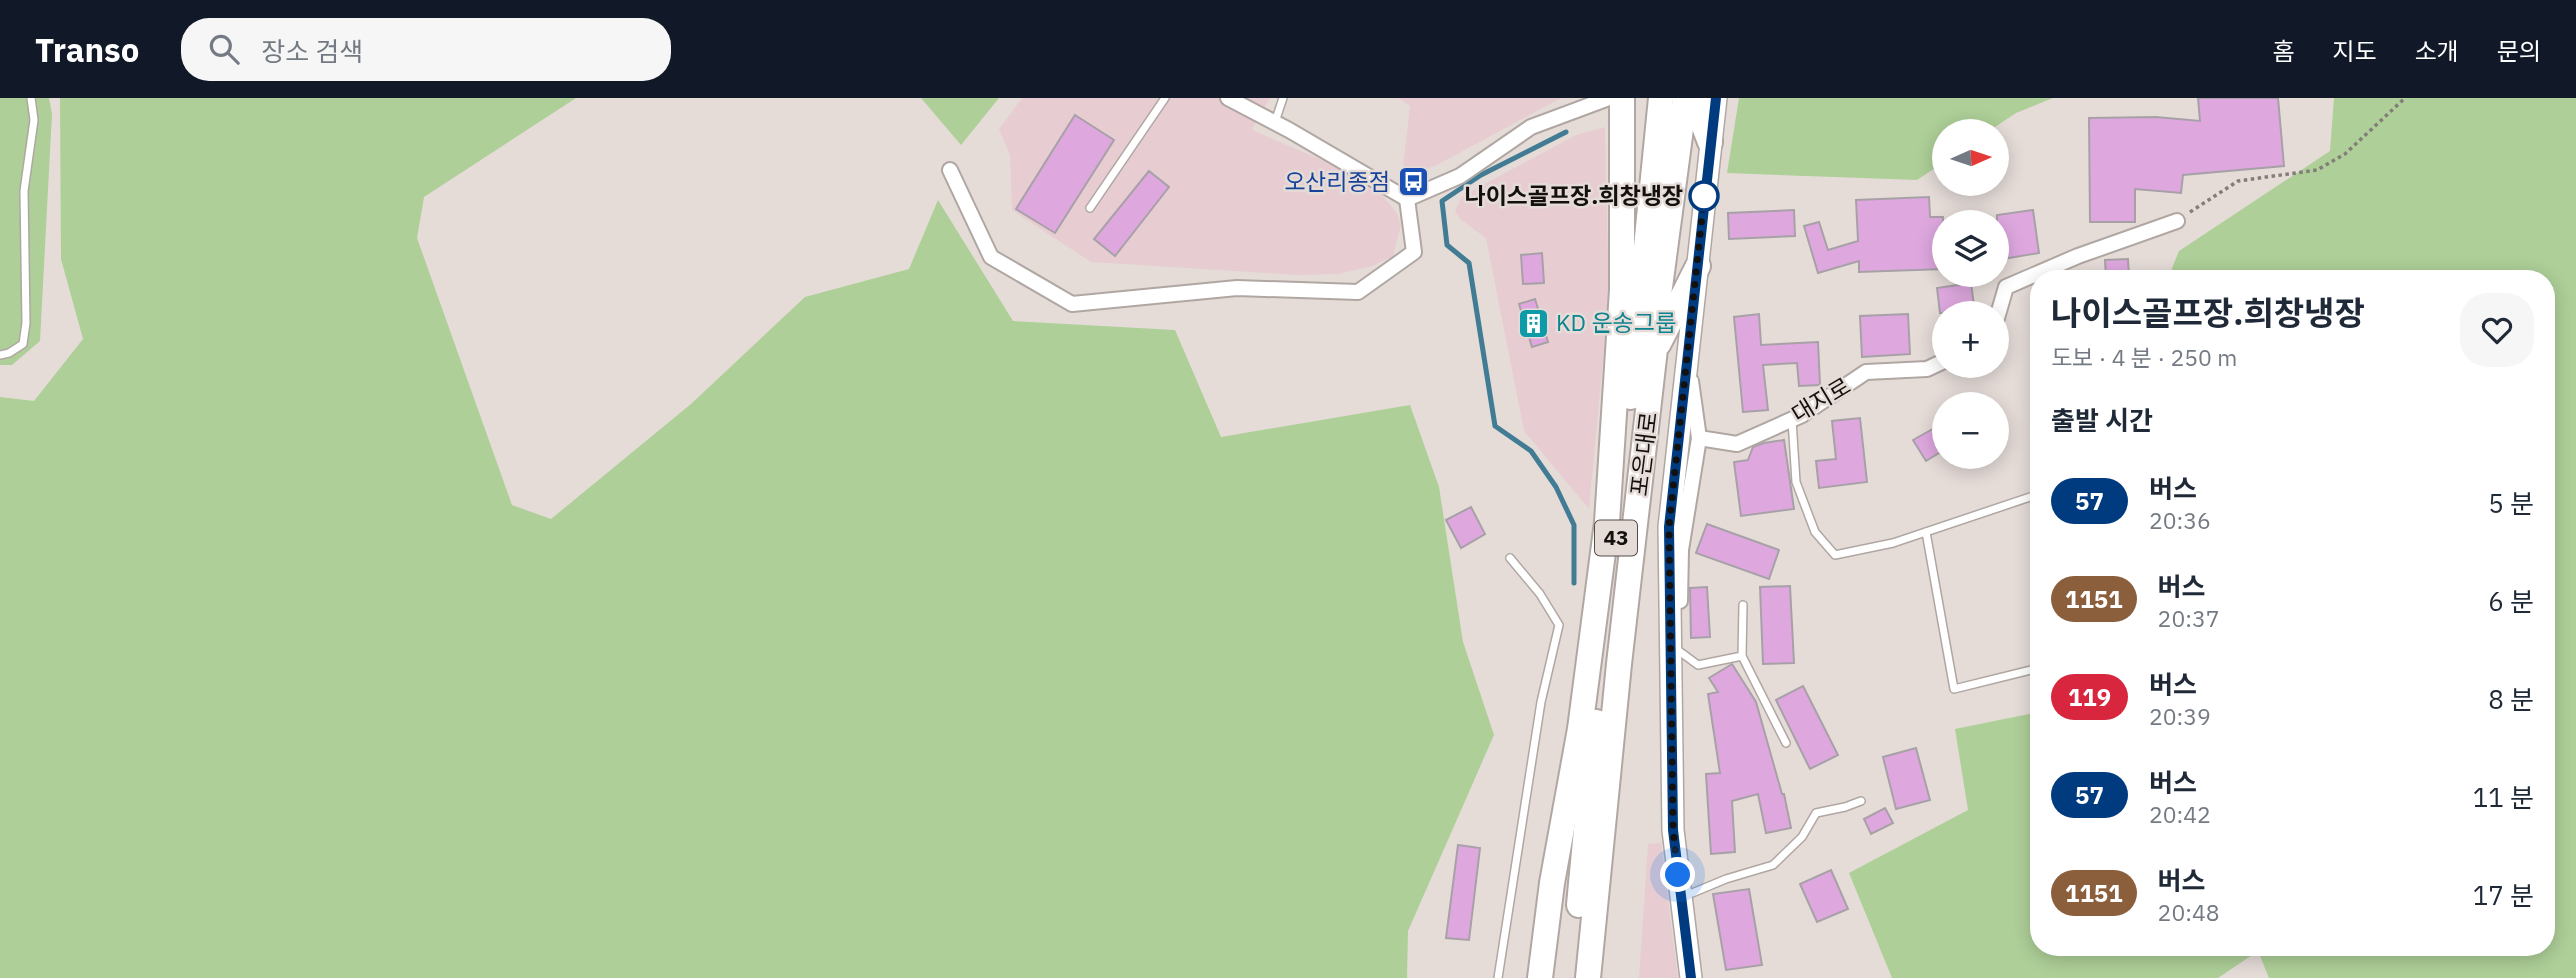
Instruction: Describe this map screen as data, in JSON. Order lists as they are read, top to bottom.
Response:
{
  "streets": {
    "highway": ["포은대로", "43"],
    "street": ["대지로"]
  },
  "places": {
    "bus stop": ["오산리종점"],
    "other": ["나이스골프장.희창냉장"],
    "building": ["KD 운송그룹"]
  },
  "lines": ["bus line 57"],
  "north": "right",
  "page": {
    "header": "Transo",
    "search": "장소 검색",
    "nav": [
      "홈",
      "지도",
      "소개",
      "문의"
    ],
    "map_buttons": ["+", "−"],
    "heading": [
      ["나이스골프장.희창냉장", "도보 · 4 분 · 250 m"],
      "출발 시간"
    ],
    "list": [
      {
        "mark": "57",
        "name": "버스",
        "note": "20:36",
        "value": "5 분"
      },
      {
        "mark": "1151",
        "name": "버스",
        "note": "20:37",
        "value": "6 분"
      },
      {
        "mark": "119",
        "name": "버스",
        "note": "20:39",
        "value": "8 분"
      },
      {
        "mark": "57",
        "name": "버스",
        "note": "20:42",
        "value": "11 분"
      },
      {
        "mark": "1151",
        "name": "버스",
        "note": "20:48",
        "value": "17 분"
      }
    ]
  }
}
